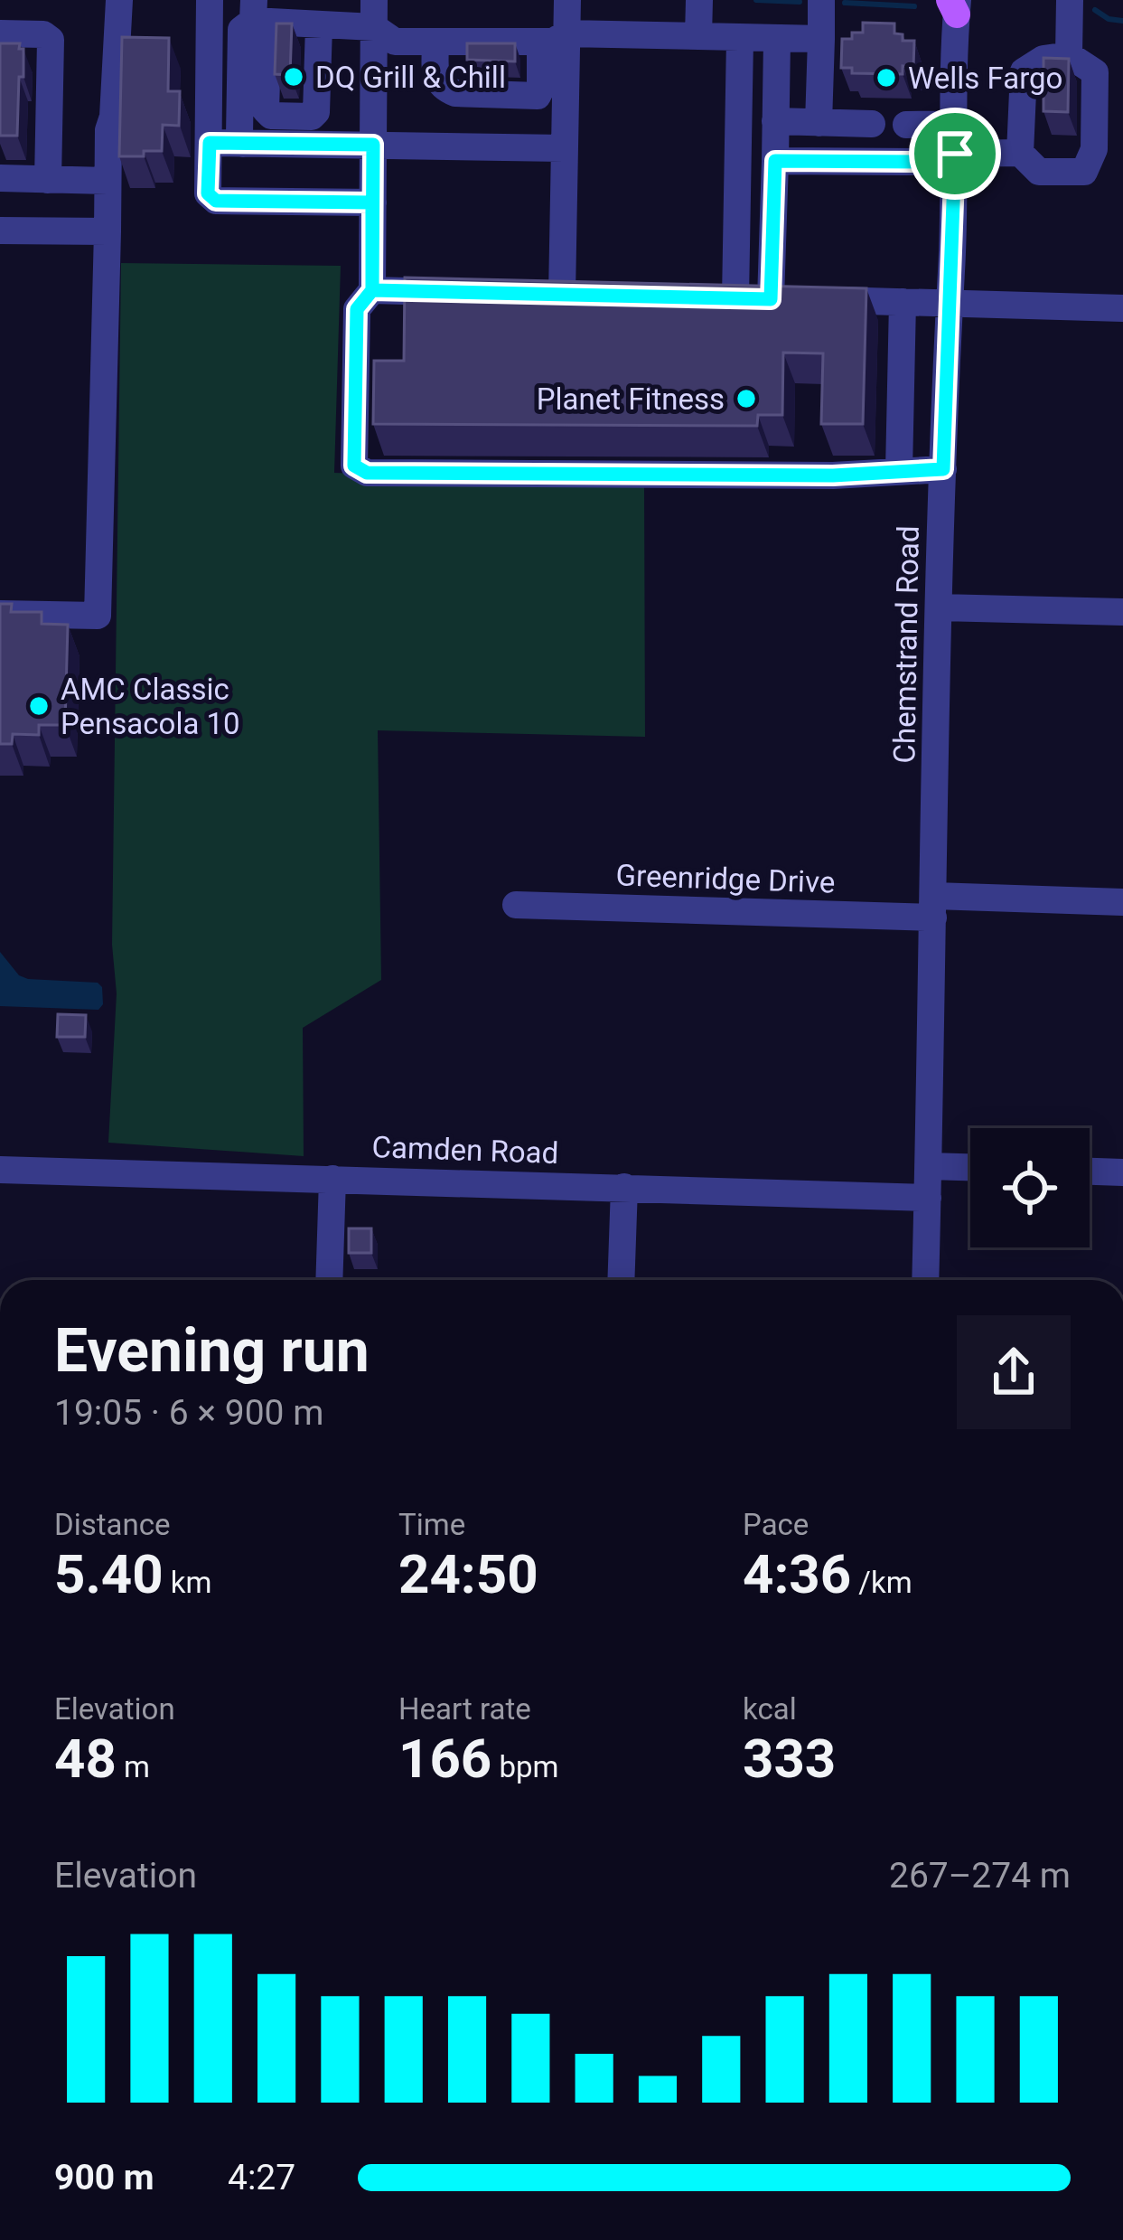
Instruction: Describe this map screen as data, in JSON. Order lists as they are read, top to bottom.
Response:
{
  "streets": {
    "street": ["Chemstrand Road", "Greenridge Drive", "Camden Road"]
  },
  "crossings": [
    ["Chemstrand Road", "Greenridge Drive"],
    ["Chemstrand Road", "Camden Road"]
  ],
  "places": [
    "DQ Grill & Chill",
    "Wells Fargo",
    "Planet Fitness",
    "AMC Classic Pensacola 10"
  ],
  "page": {
    "heading": ["Evening run", "19:05 · 6 × 900 m"],
    "stats": [
      ["Distance", "5.40 km"],
      ["Time", "24:50"],
      ["Pace", "4:36 /km"],
      ["Elevation", "48 m"],
      ["Heart rate", "166 bpm"],
      ["kcal", "333"]
    ],
    "chart": ["Elevation", "267–274 m"],
    "list": [
      {
        "name": "900 m",
        "note": "4:27"
      }
    ]
  }
}
